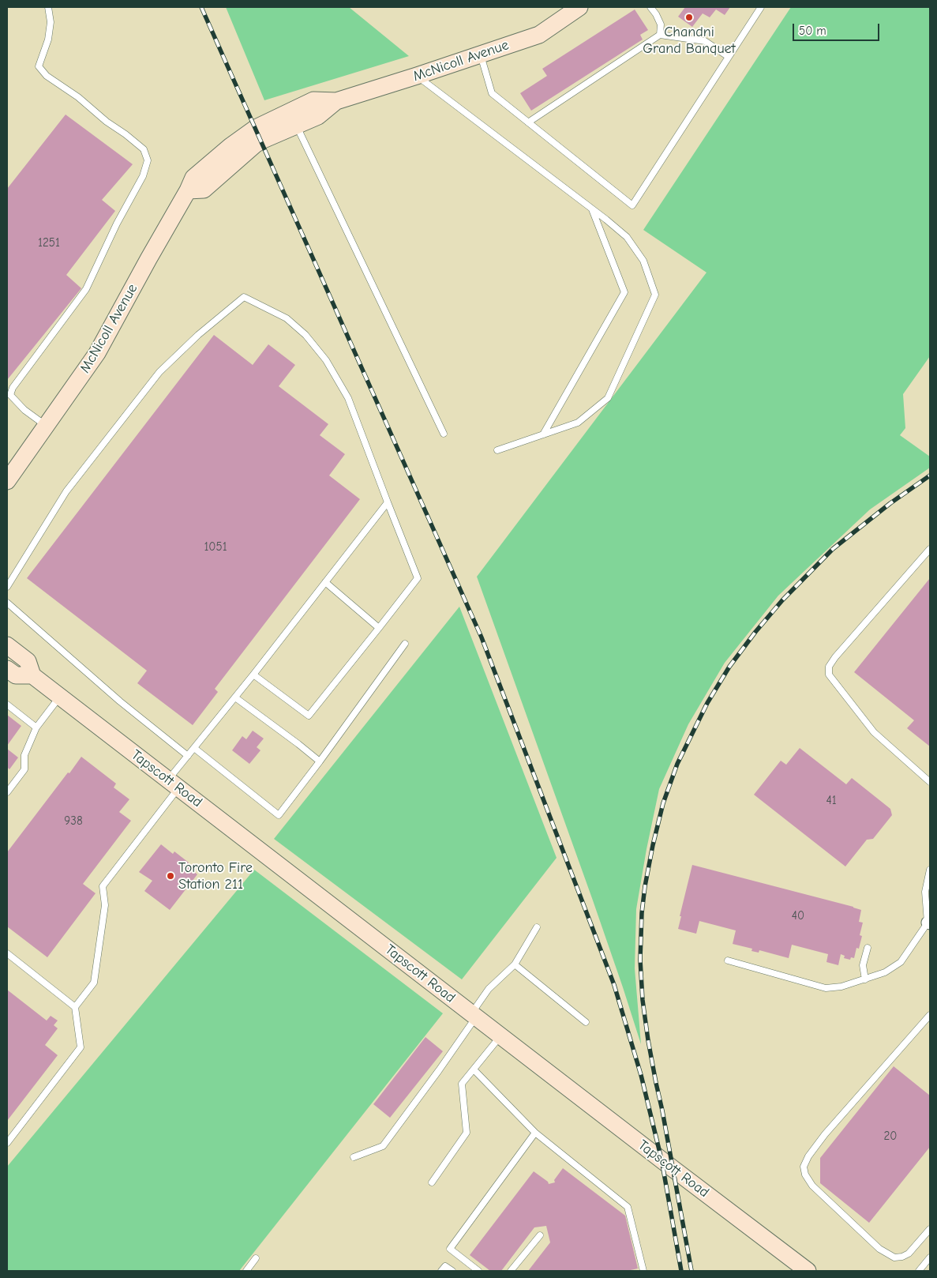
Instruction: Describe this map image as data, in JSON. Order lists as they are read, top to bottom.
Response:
{
  "streets": {
    "street": ["McNicoll Avenue", "Tapscott Road"]
  },
  "places": ["Chandni Grand Banquet", "Toronto Fire Station 211"],
  "house_numbers": [
    "1251",
    "1051",
    "41",
    "938",
    "40",
    "20"
  ],
  "scale_bar": "50 m"
}
